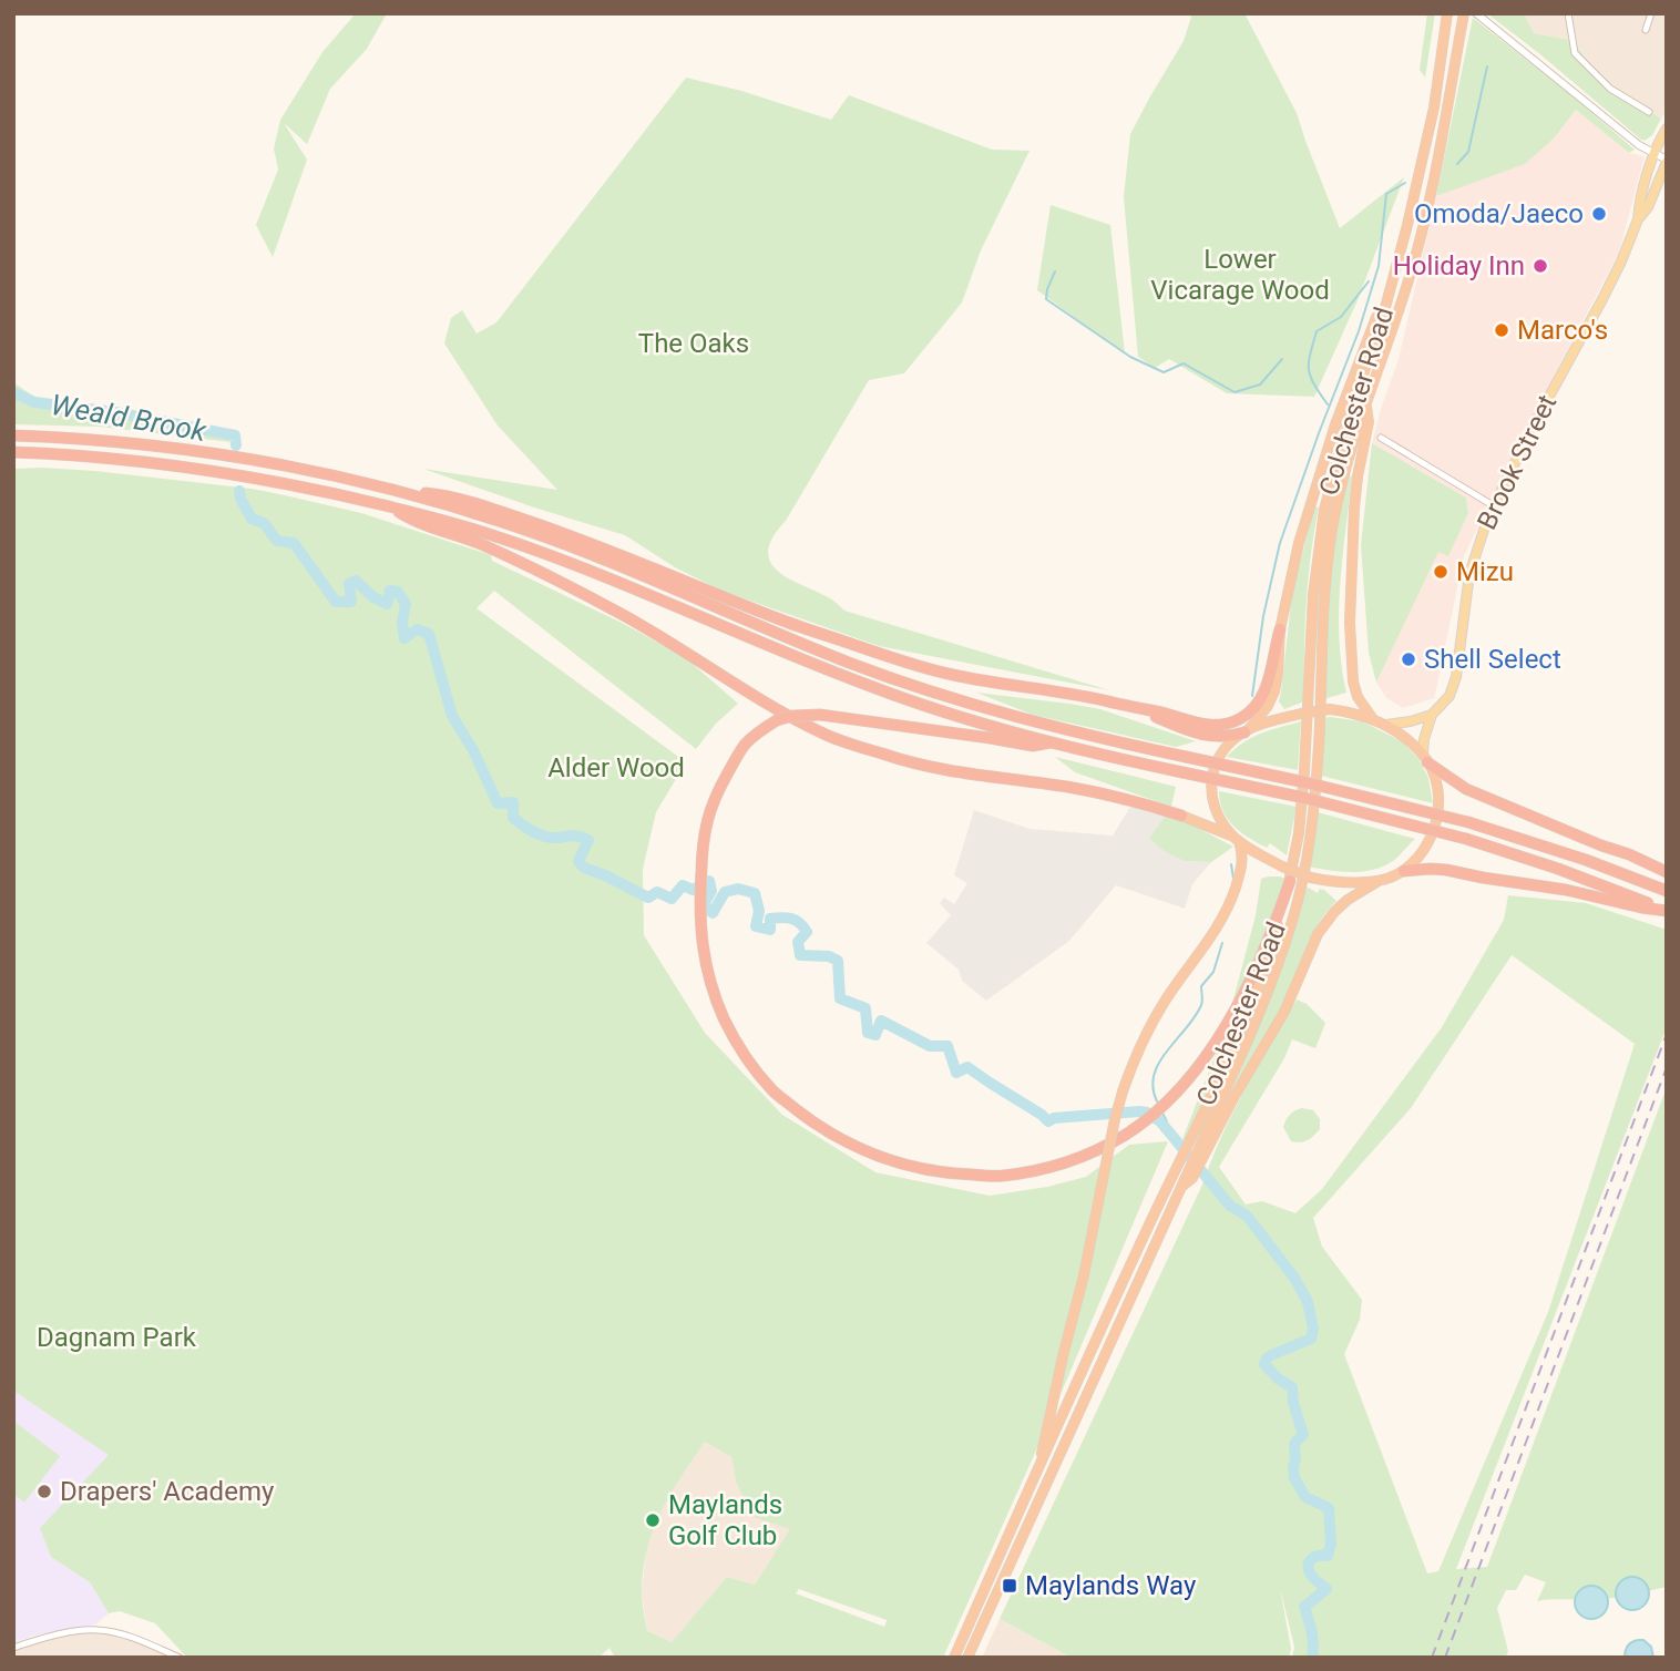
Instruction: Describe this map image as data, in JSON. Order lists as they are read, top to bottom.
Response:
{
  "streets": {
    "highway": ["Colchester Road"],
    "main road": ["Brook Street"]
  },
  "water": ["Weald Brook"],
  "parks": [
    "Lower Vicarage Wood",
    "The Oaks",
    "Alder Wood",
    "Dagnam Park"
  ],
  "places": {
    "other": [
      "Omoda/Jaeco",
      "Holiday Inn",
      "Marco's",
      "Mizu",
      "Shell Select",
      "Drapers' Academy",
      "Maylands Golf Club"
    ],
    "transit": ["Maylands Way"]
  }
}
